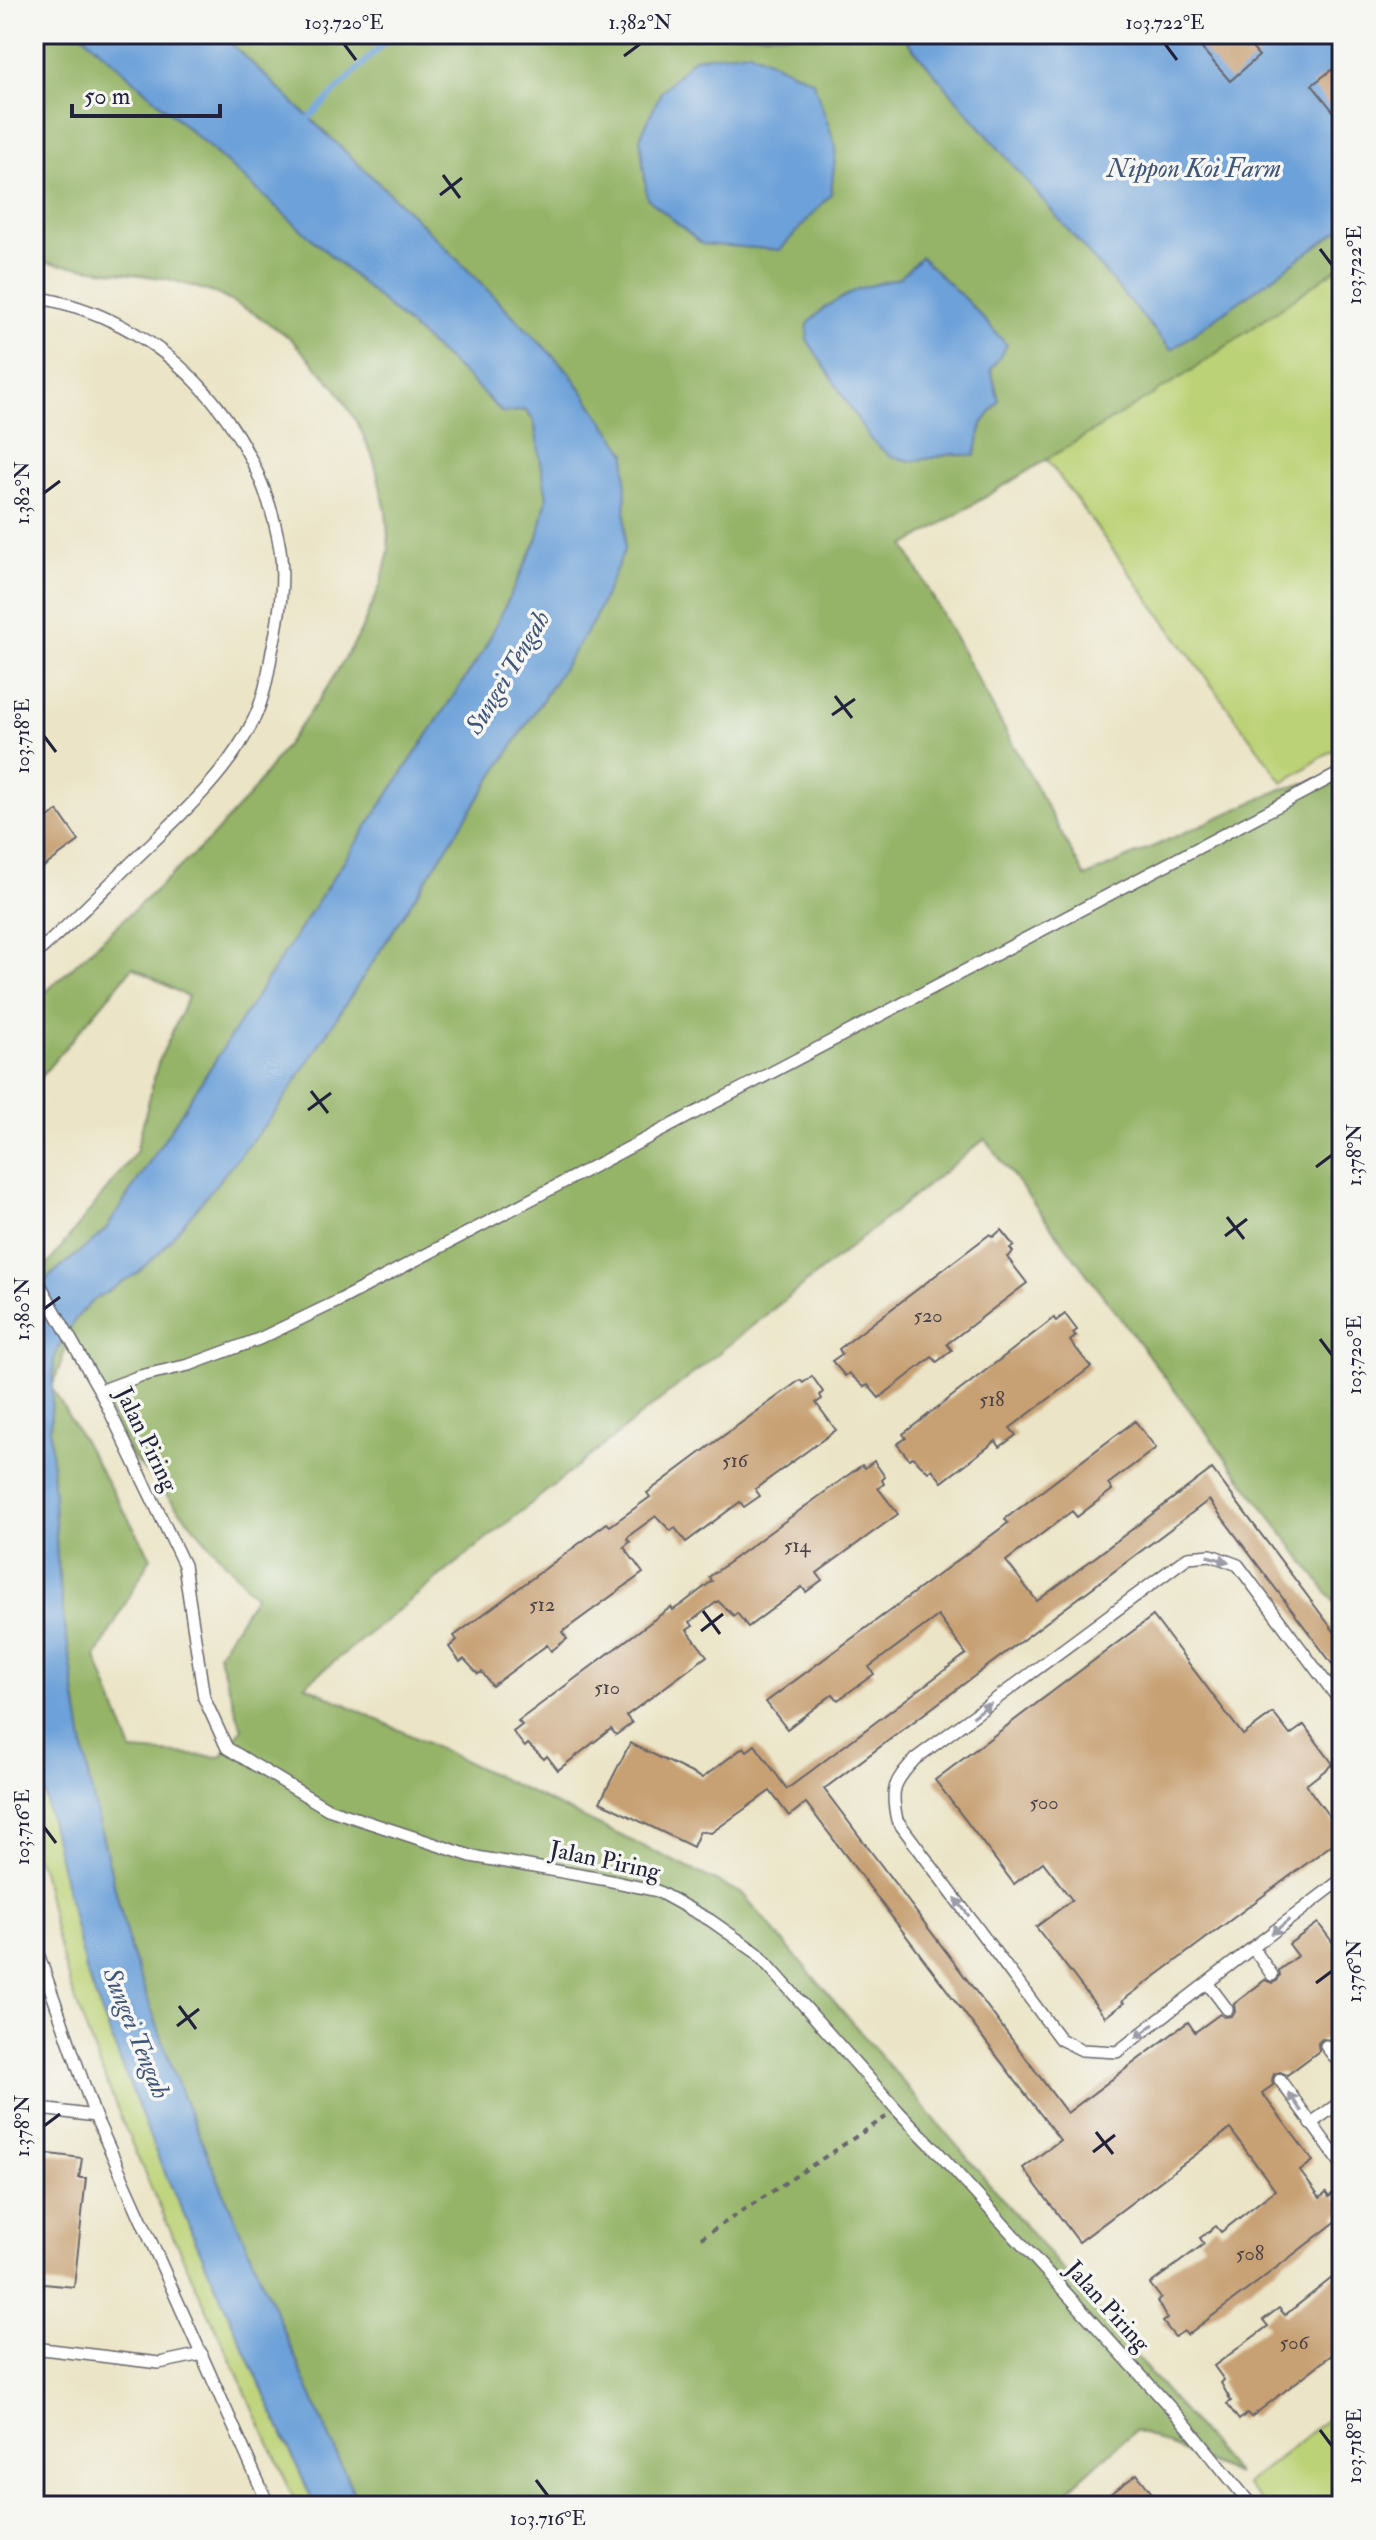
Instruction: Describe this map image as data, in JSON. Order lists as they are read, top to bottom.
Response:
{
  "streets": {
    "lane": ["Jalan Piring"]
  },
  "water": ["Nippon Koi Farm", "Sungei Tengah"],
  "house_numbers": [
    "520",
    "518",
    "516",
    "514",
    "512",
    "510",
    "500",
    "508",
    "506"
  ],
  "scale_bar": "50 m",
  "coordinates": [
    "103.720°E",
    "1.382°N",
    "103.722°E",
    "103.718°E",
    "1.378°N",
    "1.380°N",
    "103.716°E",
    "1.376°N"
  ]
}
